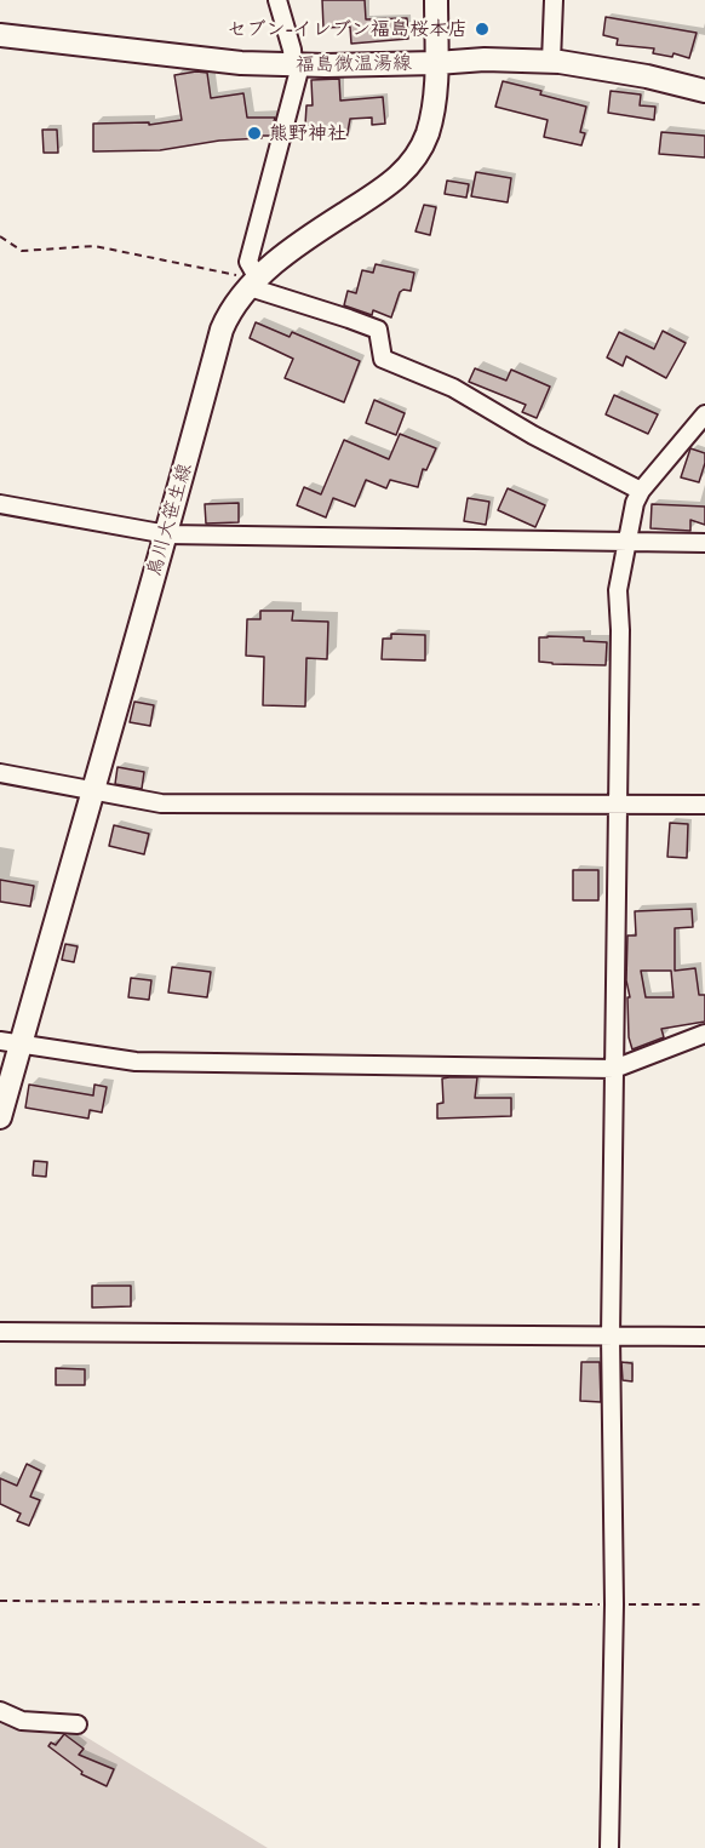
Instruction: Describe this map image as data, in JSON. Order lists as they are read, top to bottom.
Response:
{
  "streets": {
    "street": ["福島微温湯線", "鳥川大笹生線"]
  },
  "crossings": [
    ["福島微温湯線", "鳥川大笹生線"]
  ],
  "places": ["セブン-イレブン福島桜本店", "熊野神社"]
}
